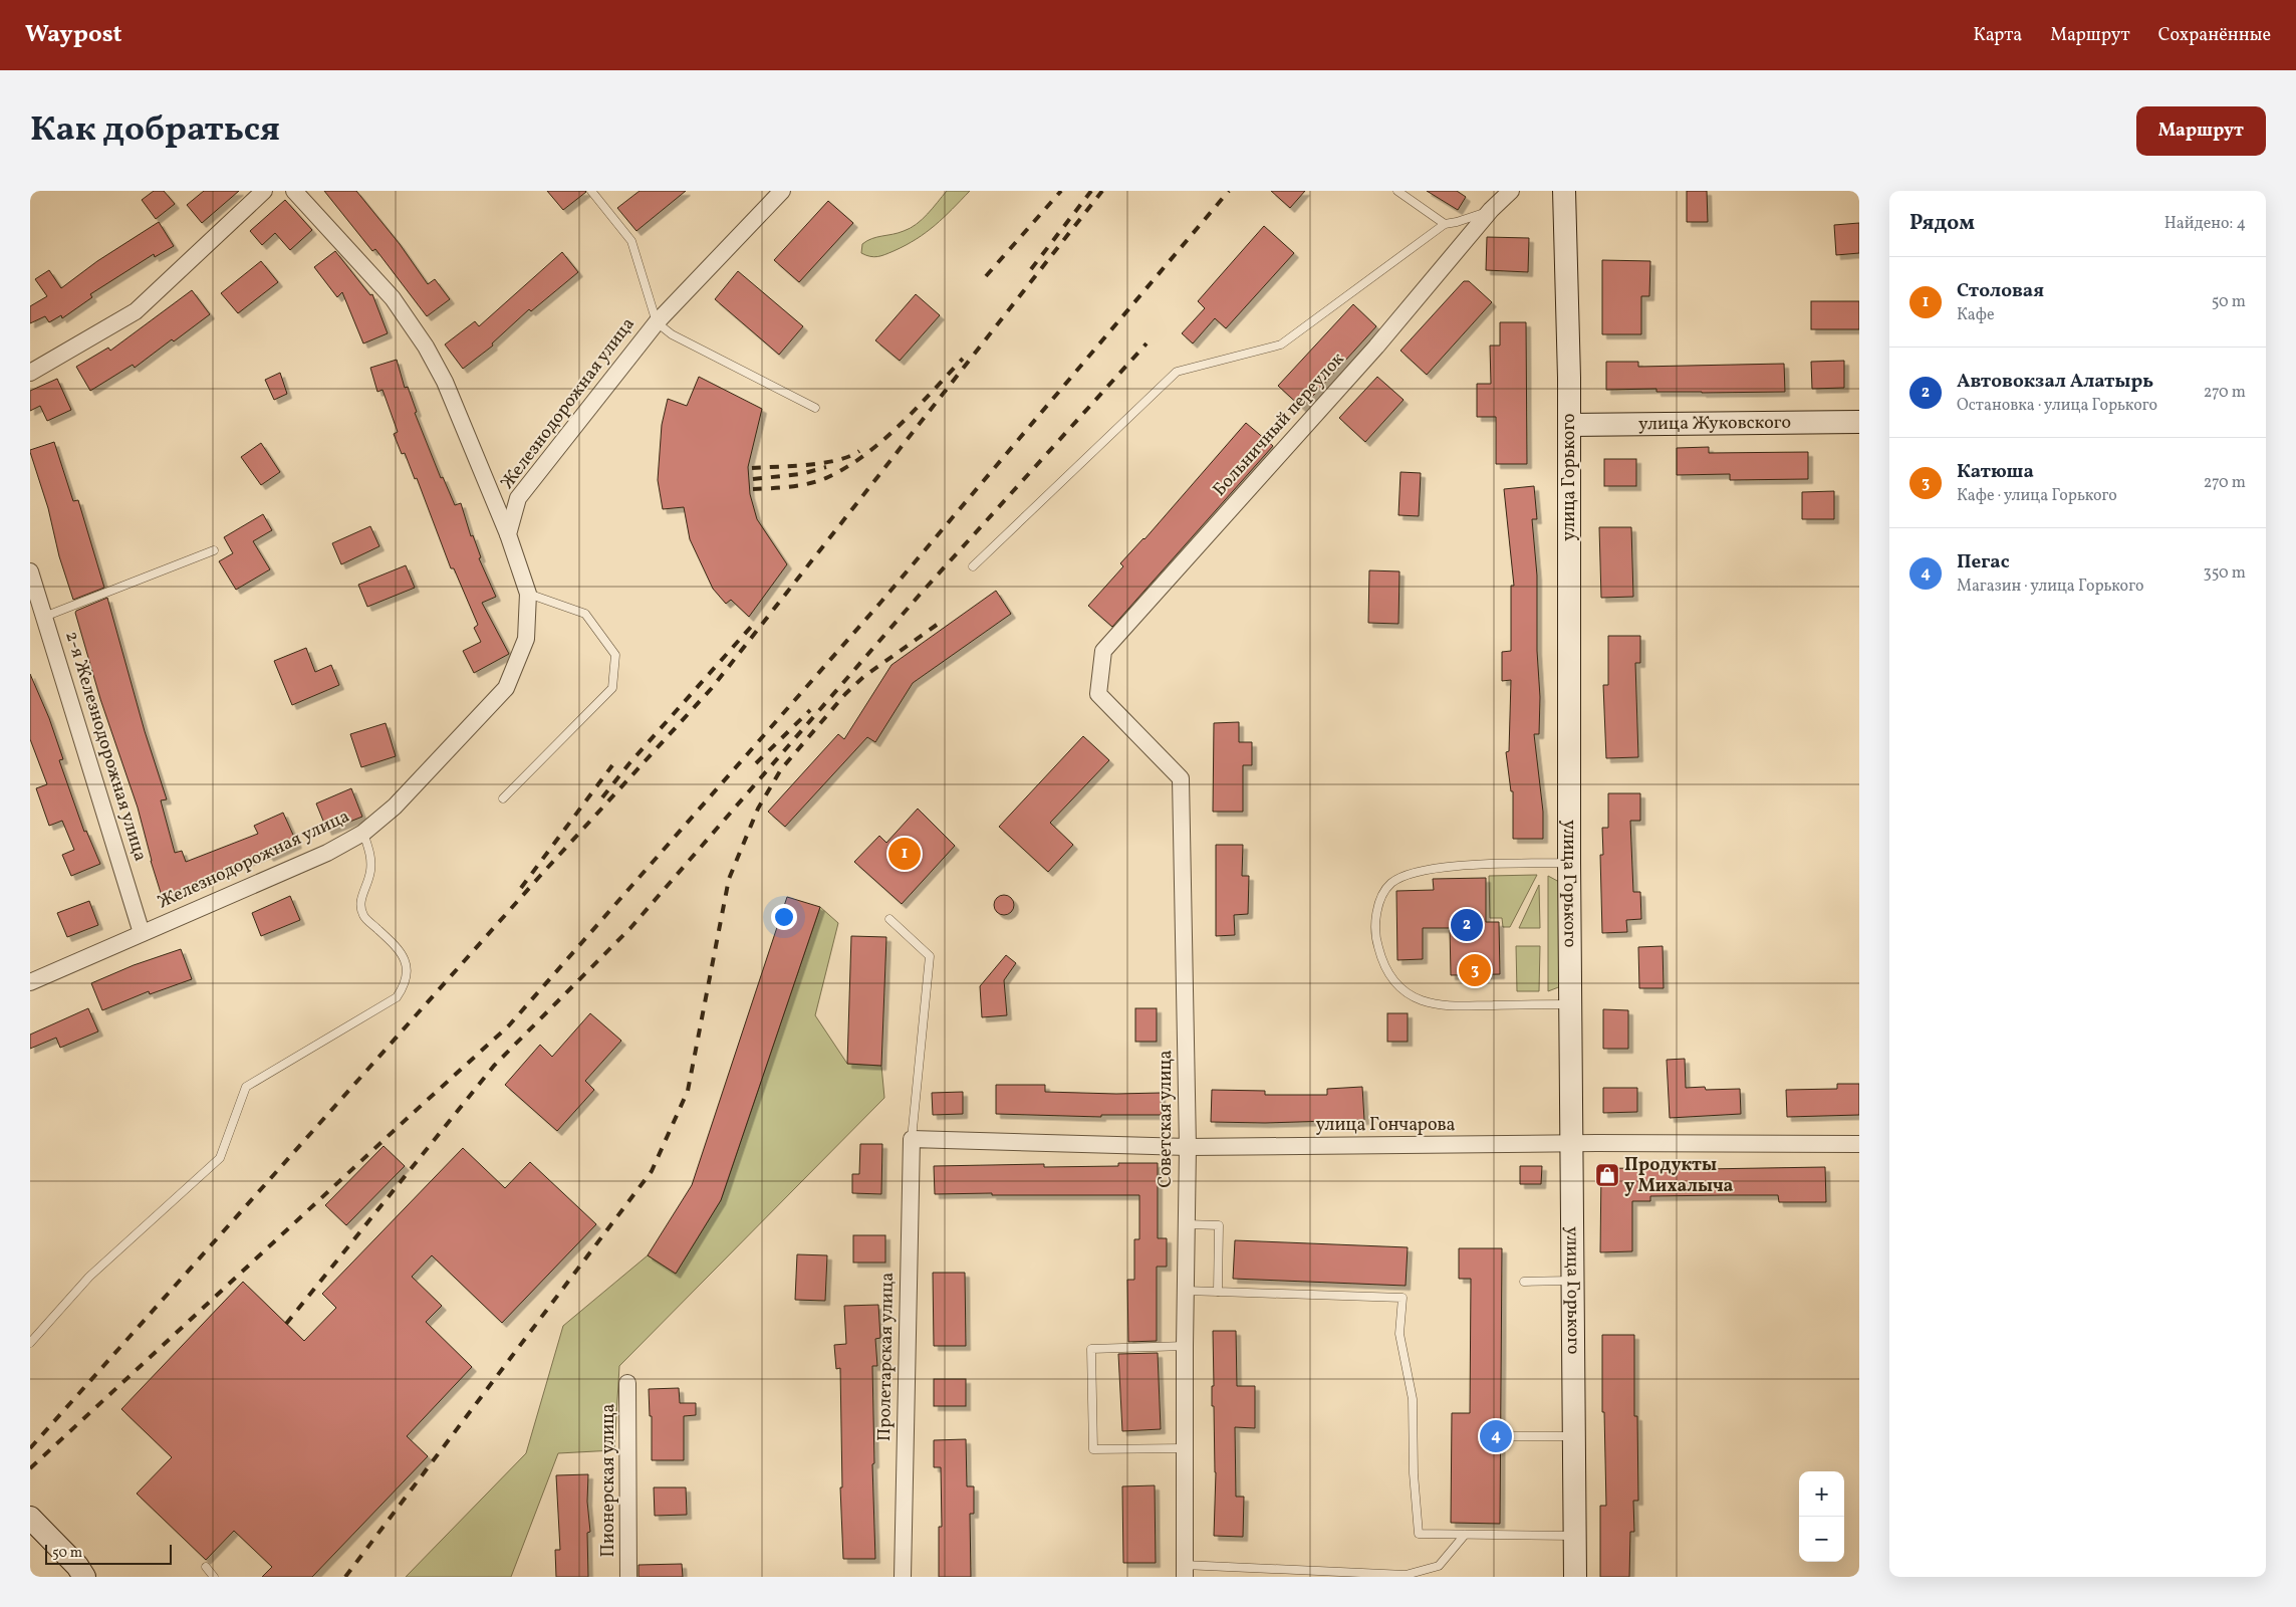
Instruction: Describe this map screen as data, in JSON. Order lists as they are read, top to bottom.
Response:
{
  "streets": {
    "street": [
      "Железнодорожная улица",
      "улица Жуковского",
      "Больничный переулок",
      "улица Горького",
      "2-я Железнодорожная улица",
      "Советская улица",
      "улица Гончарова",
      "Пролетарская улица",
      "Пионерская улица"
    ]
  },
  "crossings": [
    ["Железнодорожная улица", "2-я Железнодорожная улица"],
    ["улица Жуковского", "улица Горького"],
    ["Больничный переулок", "Советская улица"],
    ["улица Горького", "улица Гончарова"],
    ["Советская улица", "улица Гончарова"],
    ["улица Гончарова", "Пролетарская улица"]
  ],
  "places": {
    "shop": ["Продукты у Михалыча"]
  },
  "scale_bar": "50 m",
  "page": {
    "header": "Waypost",
    "nav": ["Карта", "Маршрут", "Сохранённые"],
    "title": "Как добраться",
    "buttons": "Маршрут",
    "heading": ["Рядом", "Найдено: 4"],
    "list": [
      {
        "mark": "1",
        "name": "Столовая",
        "note": "Кафе",
        "value": "50 m"
      },
      {
        "mark": "2",
        "name": "Автовокзал Алатырь",
        "note": "Остановка · улица Горького",
        "value": "270 m"
      },
      {
        "mark": "3",
        "name": "Катюша",
        "note": "Кафе · улица Горького",
        "value": "270 m"
      },
      {
        "mark": "4",
        "name": "Пегас",
        "note": "Магазин · улица Горького",
        "value": "350 m"
      }
    ],
    "pins": [
      "1",
      "2",
      "3",
      "4"
    ],
    "map_buttons": ["+", "−"],
    "scale": "50 m"
  }
}
